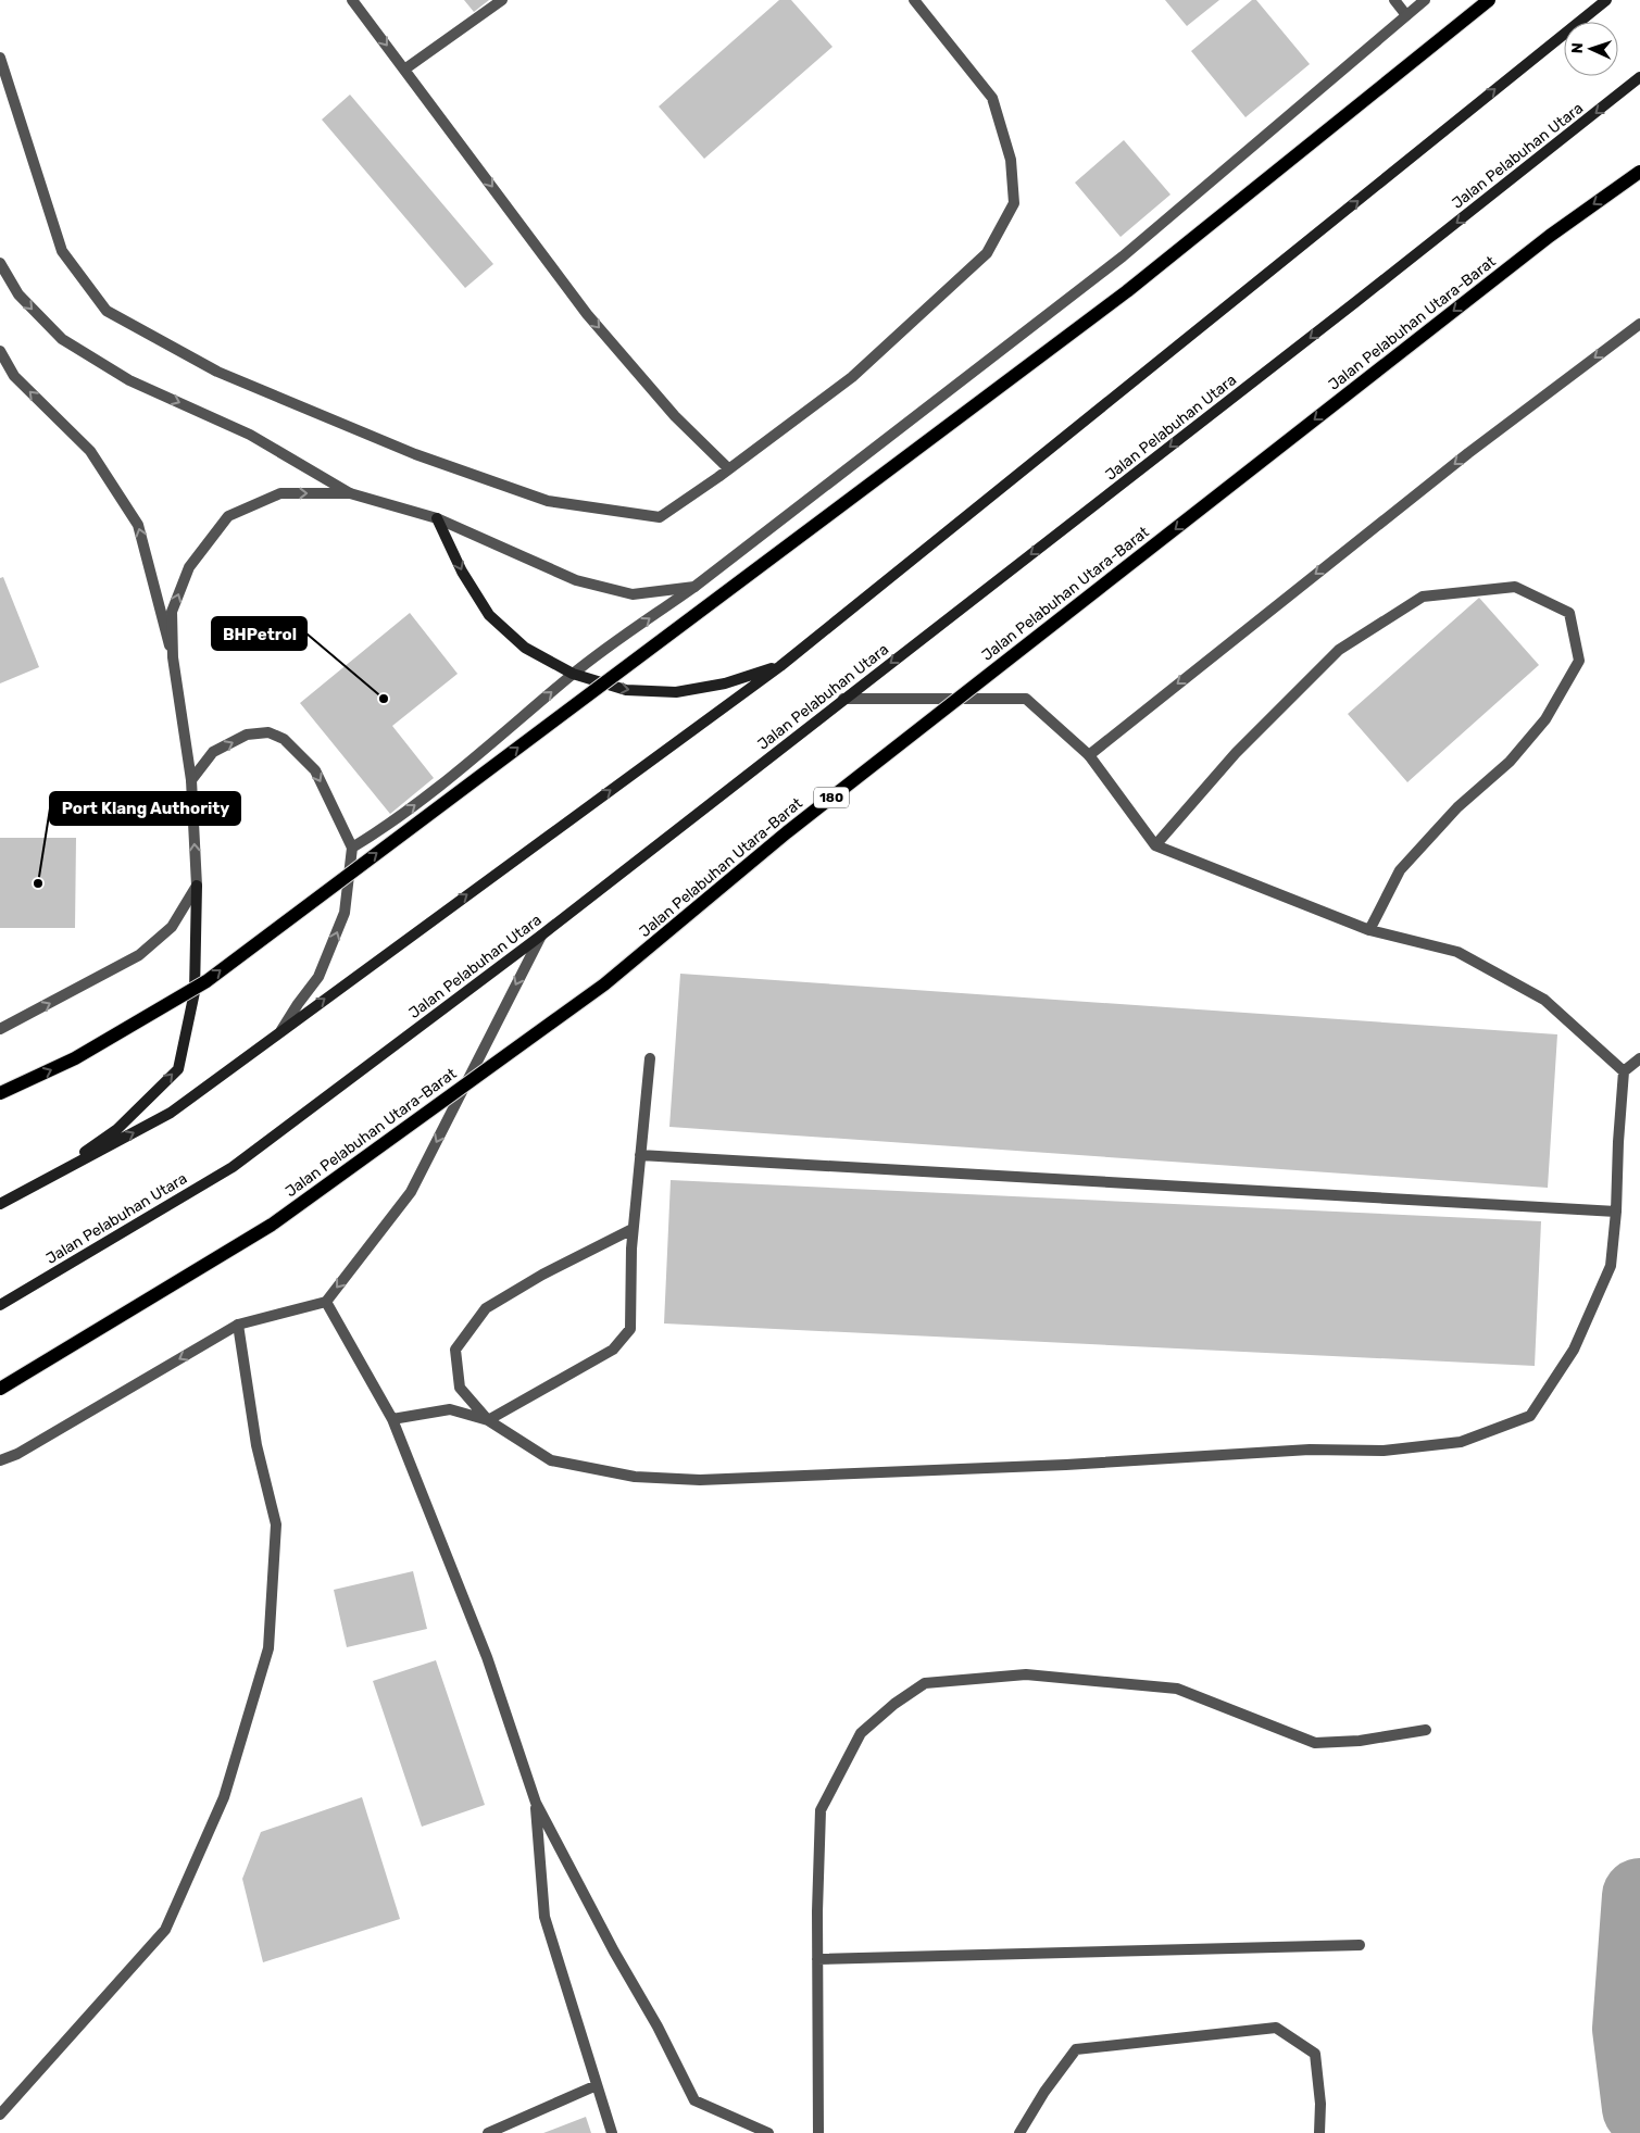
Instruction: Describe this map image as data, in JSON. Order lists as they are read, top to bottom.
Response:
{
  "streets": {
    "main road": ["Jalan Pelabuhan Utara", "Jalan Pelabuhan Utara-Barat", "180"]
  },
  "one_way": ["Jalan Pelabuhan Utara-Barat"],
  "places": ["BHPetrol", "Port Klang Authority"],
  "north": "left"
}
